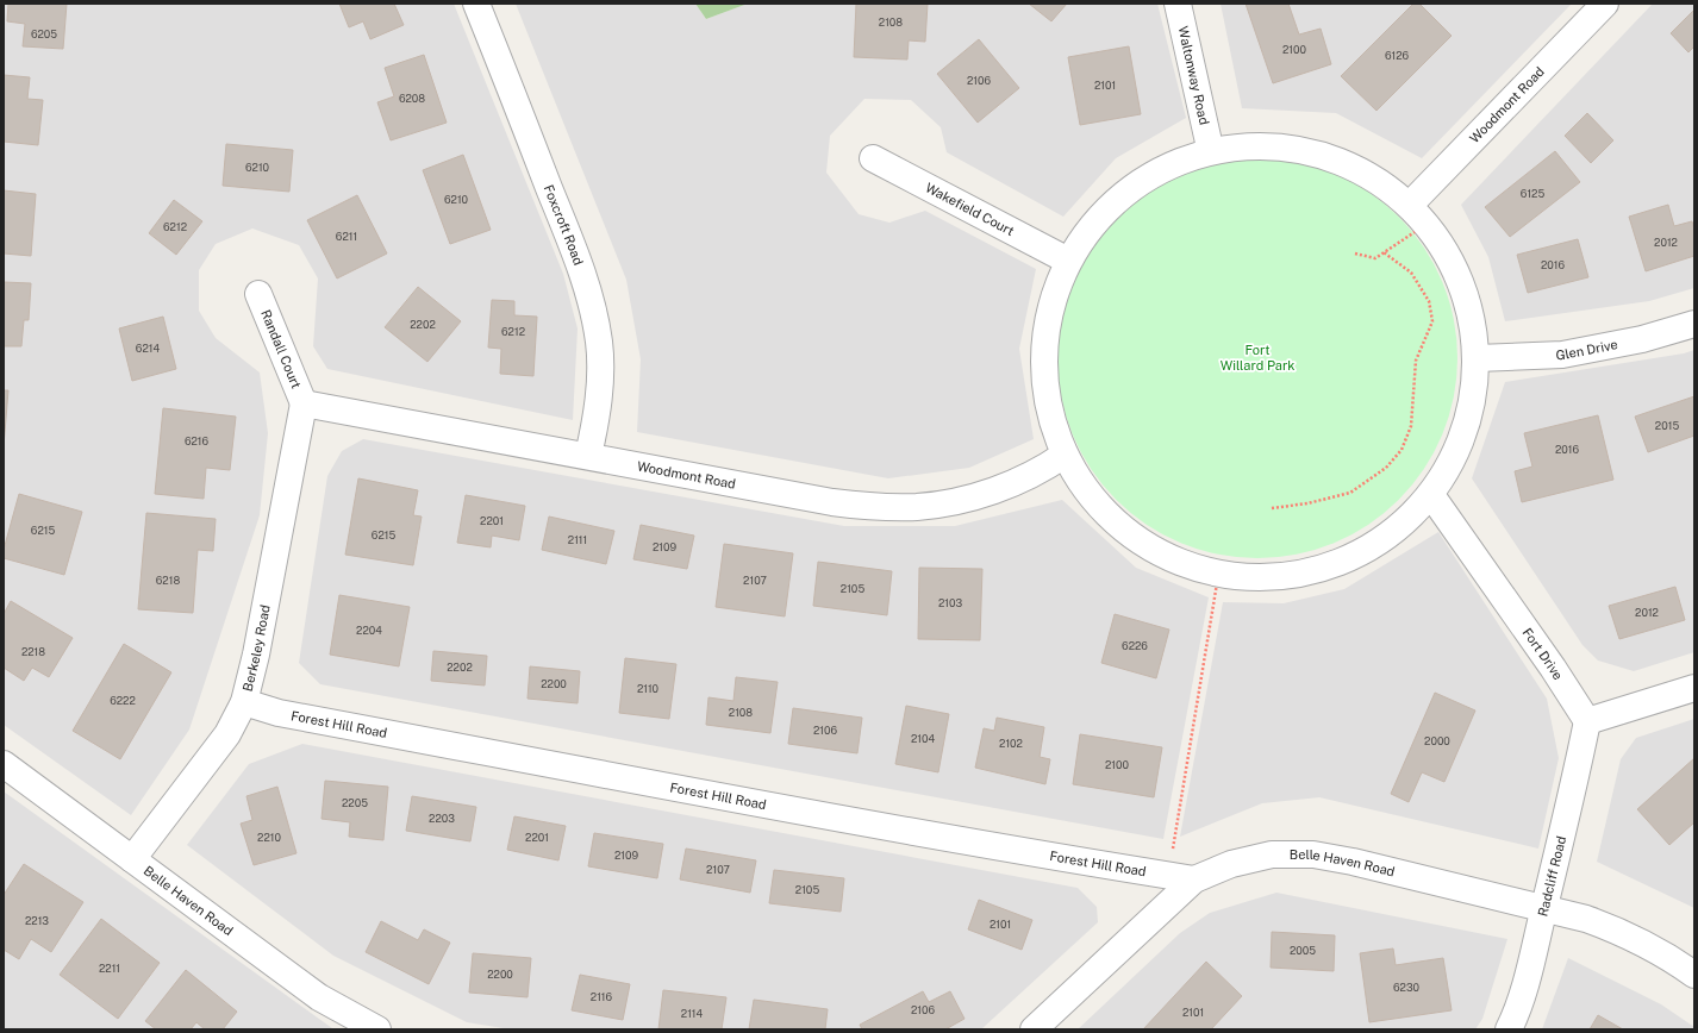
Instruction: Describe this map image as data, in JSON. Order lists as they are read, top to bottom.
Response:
{
  "streets": {
    "street": [
      "Waltonway Road",
      "Woodmont Road",
      "Wakefield Court",
      "Foxcroft Road",
      "Randall Court",
      "Glen Drive",
      "Berkeley Road",
      "Fort Drive",
      "Forest Hill Road",
      "Belle Haven Road",
      "Radcliff Road"
    ]
  },
  "crossings": [
    ["Woodmont Road", "Foxcroft Road"],
    ["Woodmont Road", "Randall Court"],
    ["Woodmont Road", "Berkeley Road"],
    ["Randall Court", "Berkeley Road"],
    ["Berkeley Road", "Forest Hill Road"],
    ["Berkeley Road", "Belle Haven Road"],
    ["Fort Drive", "Radcliff Road"],
    ["Forest Hill Road", "Belle Haven Road"],
    ["Belle Haven Road", "Radcliff Road"]
  ],
  "parks": ["Fort Willard Park"],
  "house_numbers": [
    "2108",
    "6205",
    "2100",
    "6126",
    "2106",
    "2101",
    "6208",
    "6210",
    "6125",
    "6210",
    "6212",
    "6211",
    "2012",
    "2016",
    "2202",
    "6212",
    "6214",
    "2015",
    "6216",
    "2016",
    "2201",
    "6215",
    "6215",
    "2111",
    "2109",
    "6218",
    "2107",
    "2105",
    "2103",
    "2012",
    "2204",
    "6226",
    "2218",
    "2202",
    "2200",
    "2110",
    "6222",
    "2108",
    "2106",
    "2104",
    "2000",
    "2102",
    "2100",
    "2205",
    "2203",
    "2210",
    "2201",
    "2109",
    "2107",
    "2105",
    "2213",
    "2101",
    "2005",
    "2211",
    "2200",
    "6230",
    "2116",
    "2106",
    "2101",
    "2114"
  ]
}
